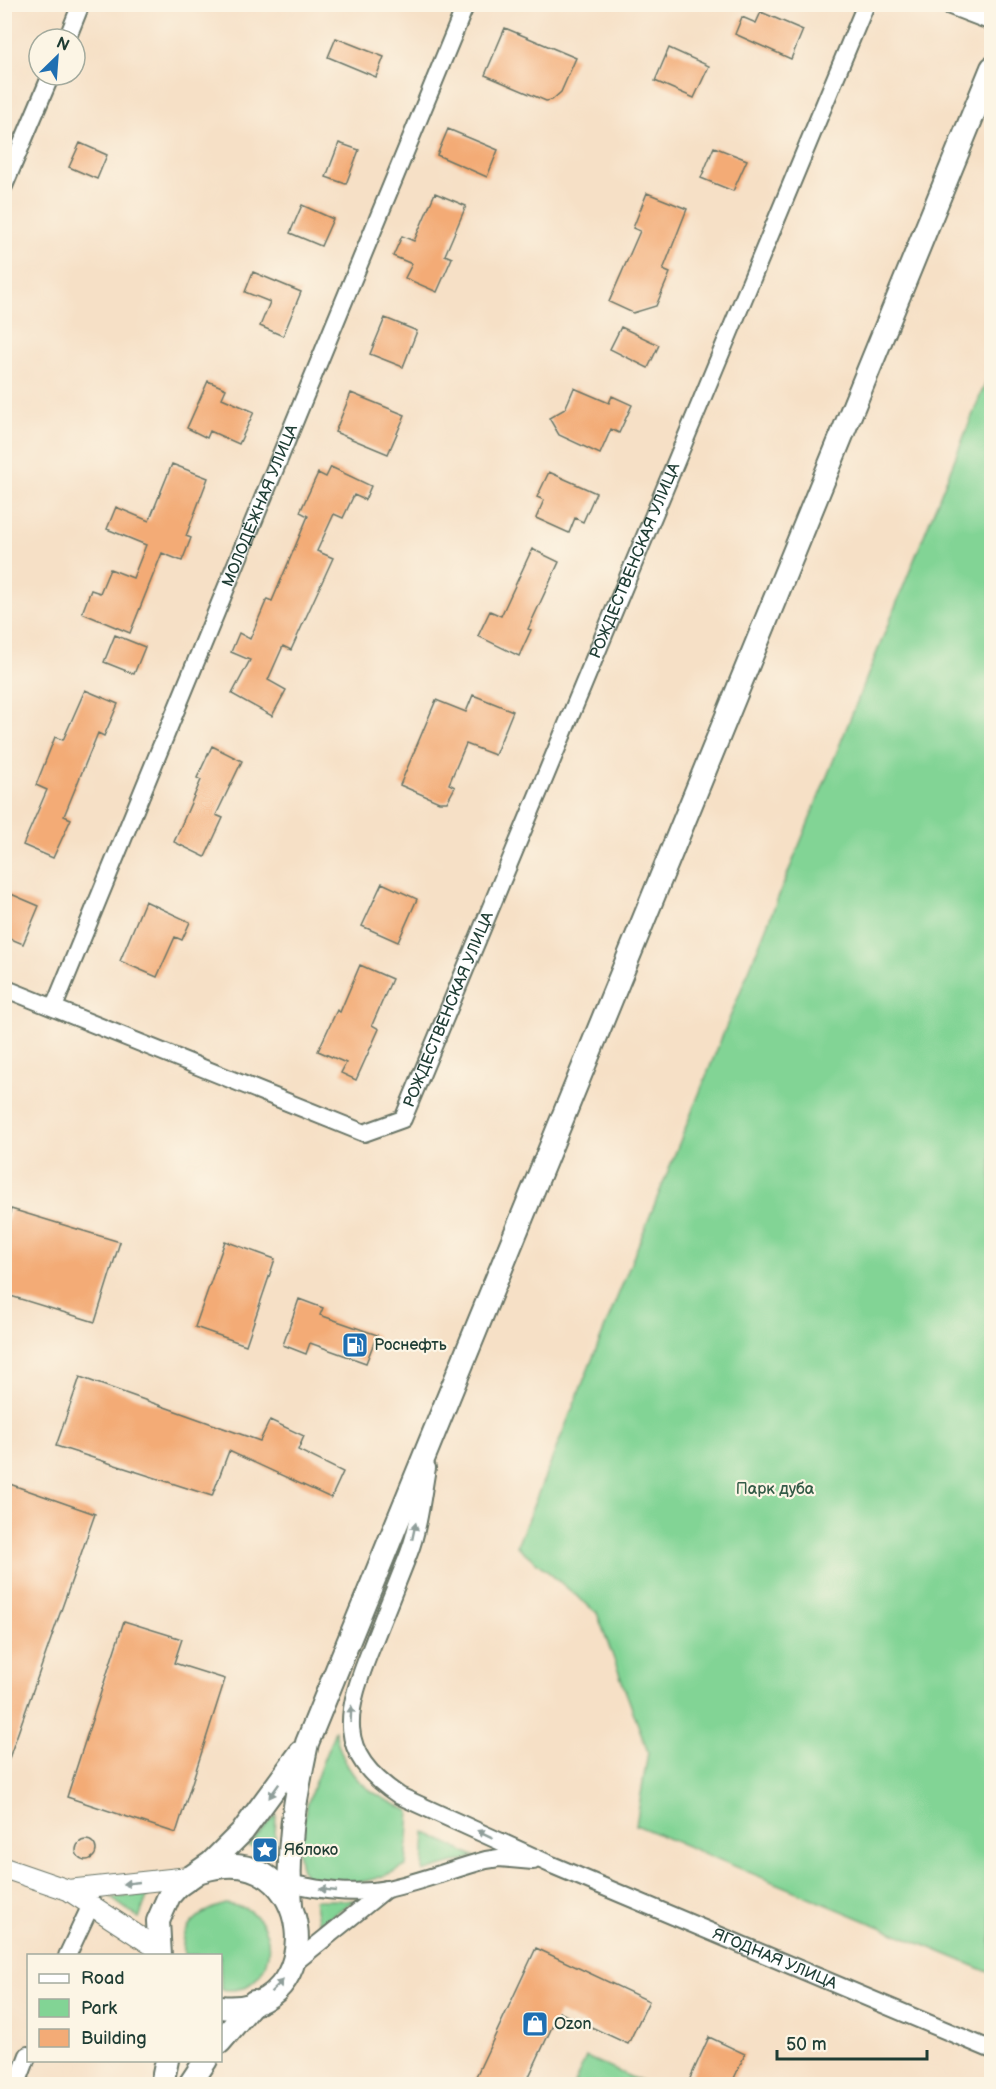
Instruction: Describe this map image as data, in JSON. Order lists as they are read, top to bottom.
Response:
{
  "streets": {
    "street": ["МОЛОДЁЖНАЯ УЛИЦА", "РОЖДЕСТВЕНСКАЯ УЛИЦА", "ЯГОДНАЯ УЛИЦА"]
  },
  "crossings": [
    ["МОЛОДЁЖНАЯ УЛИЦА", "РОЖДЕСТВЕНСКАЯ УЛИЦА"]
  ],
  "parks": ["Парк дуба"],
  "places": {
    "fuel station": ["Роснефть"],
    "place": ["Яблоко"],
    "shop": ["Ozon"]
  },
  "legend": ["Road", "Park", "Building"],
  "scale_bar": "50 m",
  "north": "top right"
}
